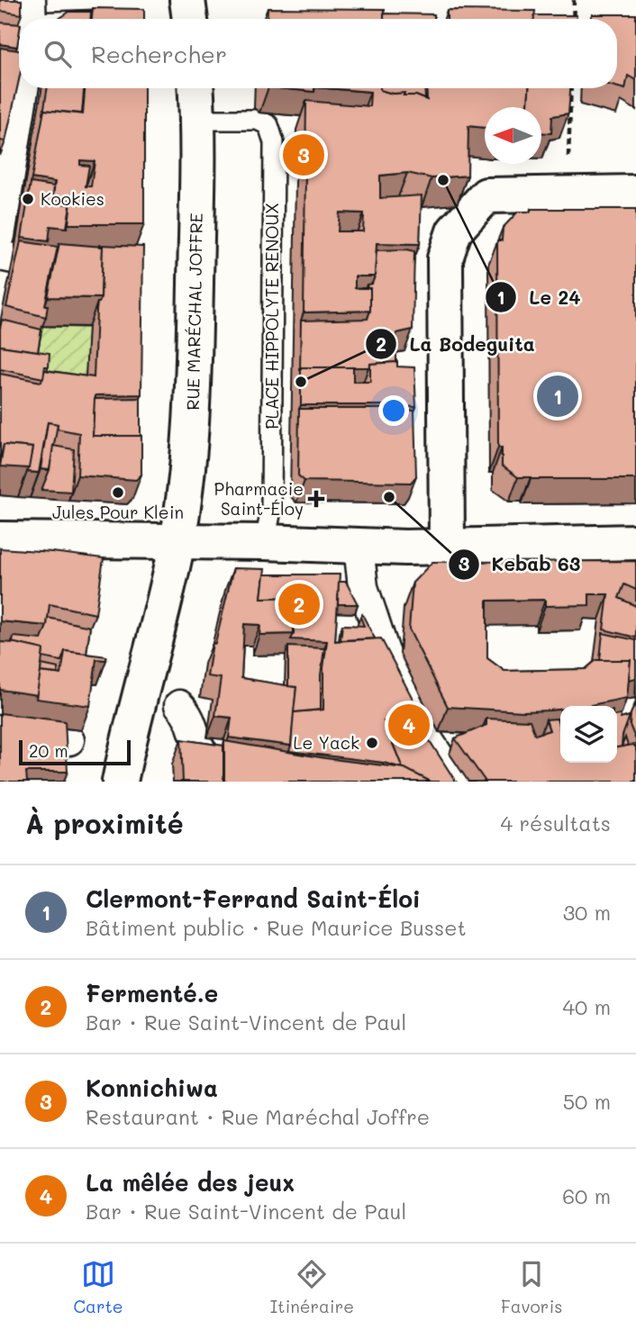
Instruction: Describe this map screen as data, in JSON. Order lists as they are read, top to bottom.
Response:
{
  "streets": {
    "street": ["RUE MARÉCHAL JOFFRE"],
    "lane": ["PLACE HIPPOLYTE RENOUX"]
  },
  "crossings": [
    ["RUE MARÉCHAL JOFFRE", "PLACE HIPPOLYTE RENOUX"]
  ],
  "places": {
    "other": [
      "Le 24",
      "Kookies",
      "La Bodeguita",
      "Jules Pour Klein",
      "Kebab 63",
      "Le Yack"
    ],
    "health": ["Pharmacie Saint-Éloy"]
  },
  "scale_bar": "20 m",
  "north": "left",
  "page": {
    "search": "Rechercher",
    "pins": [
      "3",
      "1",
      "2",
      "4"
    ],
    "scale": "20 m",
    "heading": ["À proximité", "4 résultats"],
    "list": [
      {
        "mark": "1",
        "name": "Clermont-Ferrand Saint-Éloi",
        "note": "Bâtiment public · Rue Maurice Busset",
        "value": "30 m"
      },
      {
        "mark": "2",
        "name": "Fermenté.e",
        "note": "Bar · Rue Saint-Vincent de Paul",
        "value": "40 m"
      },
      {
        "mark": "3",
        "name": "Konnichiwa",
        "note": "Restaurant · Rue Maréchal Joffre",
        "value": "50 m"
      },
      {
        "mark": "4",
        "name": "La mêlée des jeux",
        "note": "Bar · Rue Saint-Vincent de Paul",
        "value": "60 m"
      }
    ],
    "nav": ["Carte", "Itinéraire", "Favoris"]
  }
}
